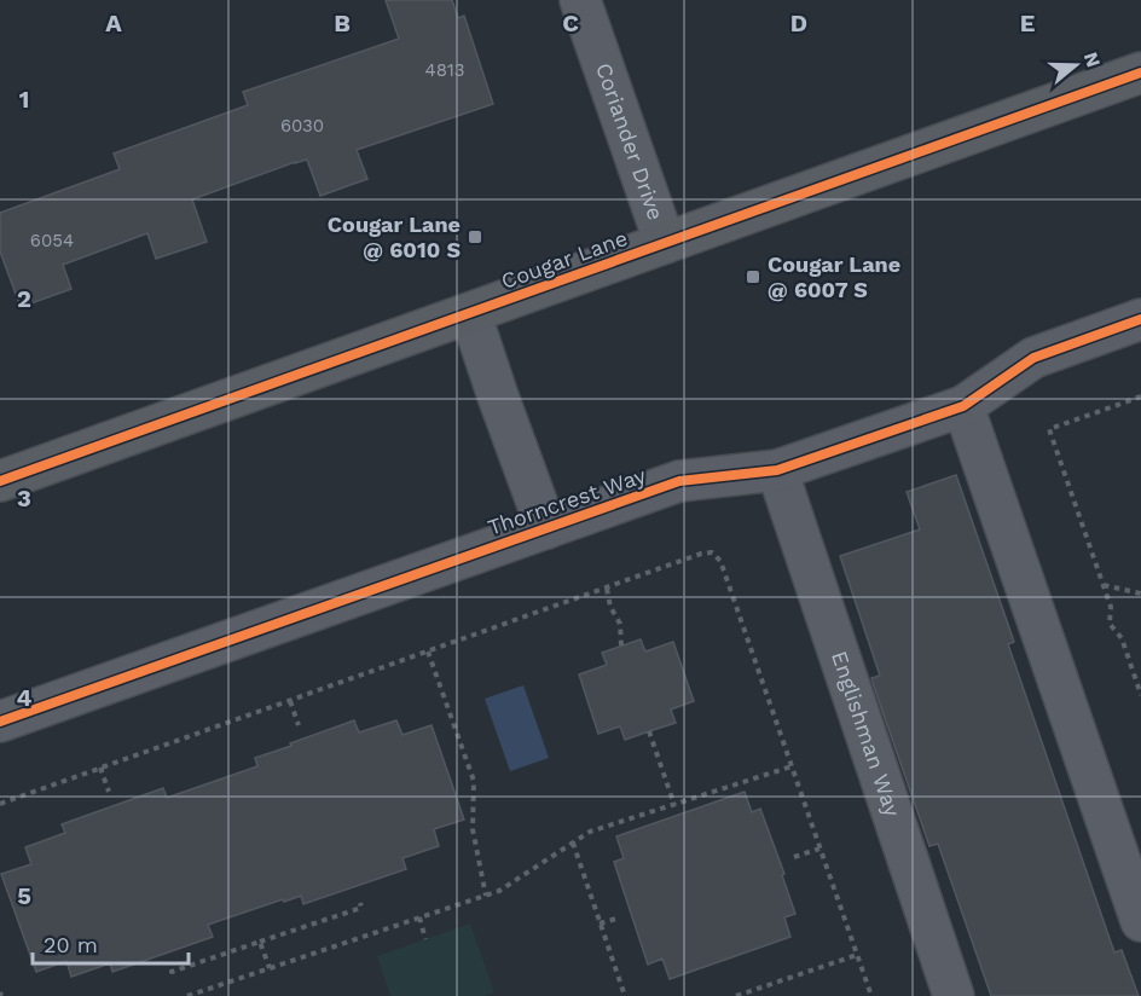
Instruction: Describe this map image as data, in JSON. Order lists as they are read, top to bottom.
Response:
{
  "streets": {
    "main road": ["Cougar Lane"],
    "street": ["Coriander Drive", "Thorncrest Way", "Englishman Way"]
  },
  "crossings": [
    ["Coriander Drive", "Cougar Lane"],
    ["Cougar Lane", "Thorncrest Way"],
    ["Thorncrest Way", "Englishman Way"]
  ],
  "places": {
    "transit": ["Cougar Lane @ 6010 S", "Cougar Lane @ 6007 S"]
  },
  "house_numbers": ["4813", "6030", "6054"],
  "scale_bar": "20 m",
  "north": "right",
  "grid": {
    "columns": [
      "A",
      "B",
      "C",
      "D",
      "E"
    ],
    "rows": [
      "1",
      "2",
      "3",
      "4",
      "5"
    ]
  }
}
